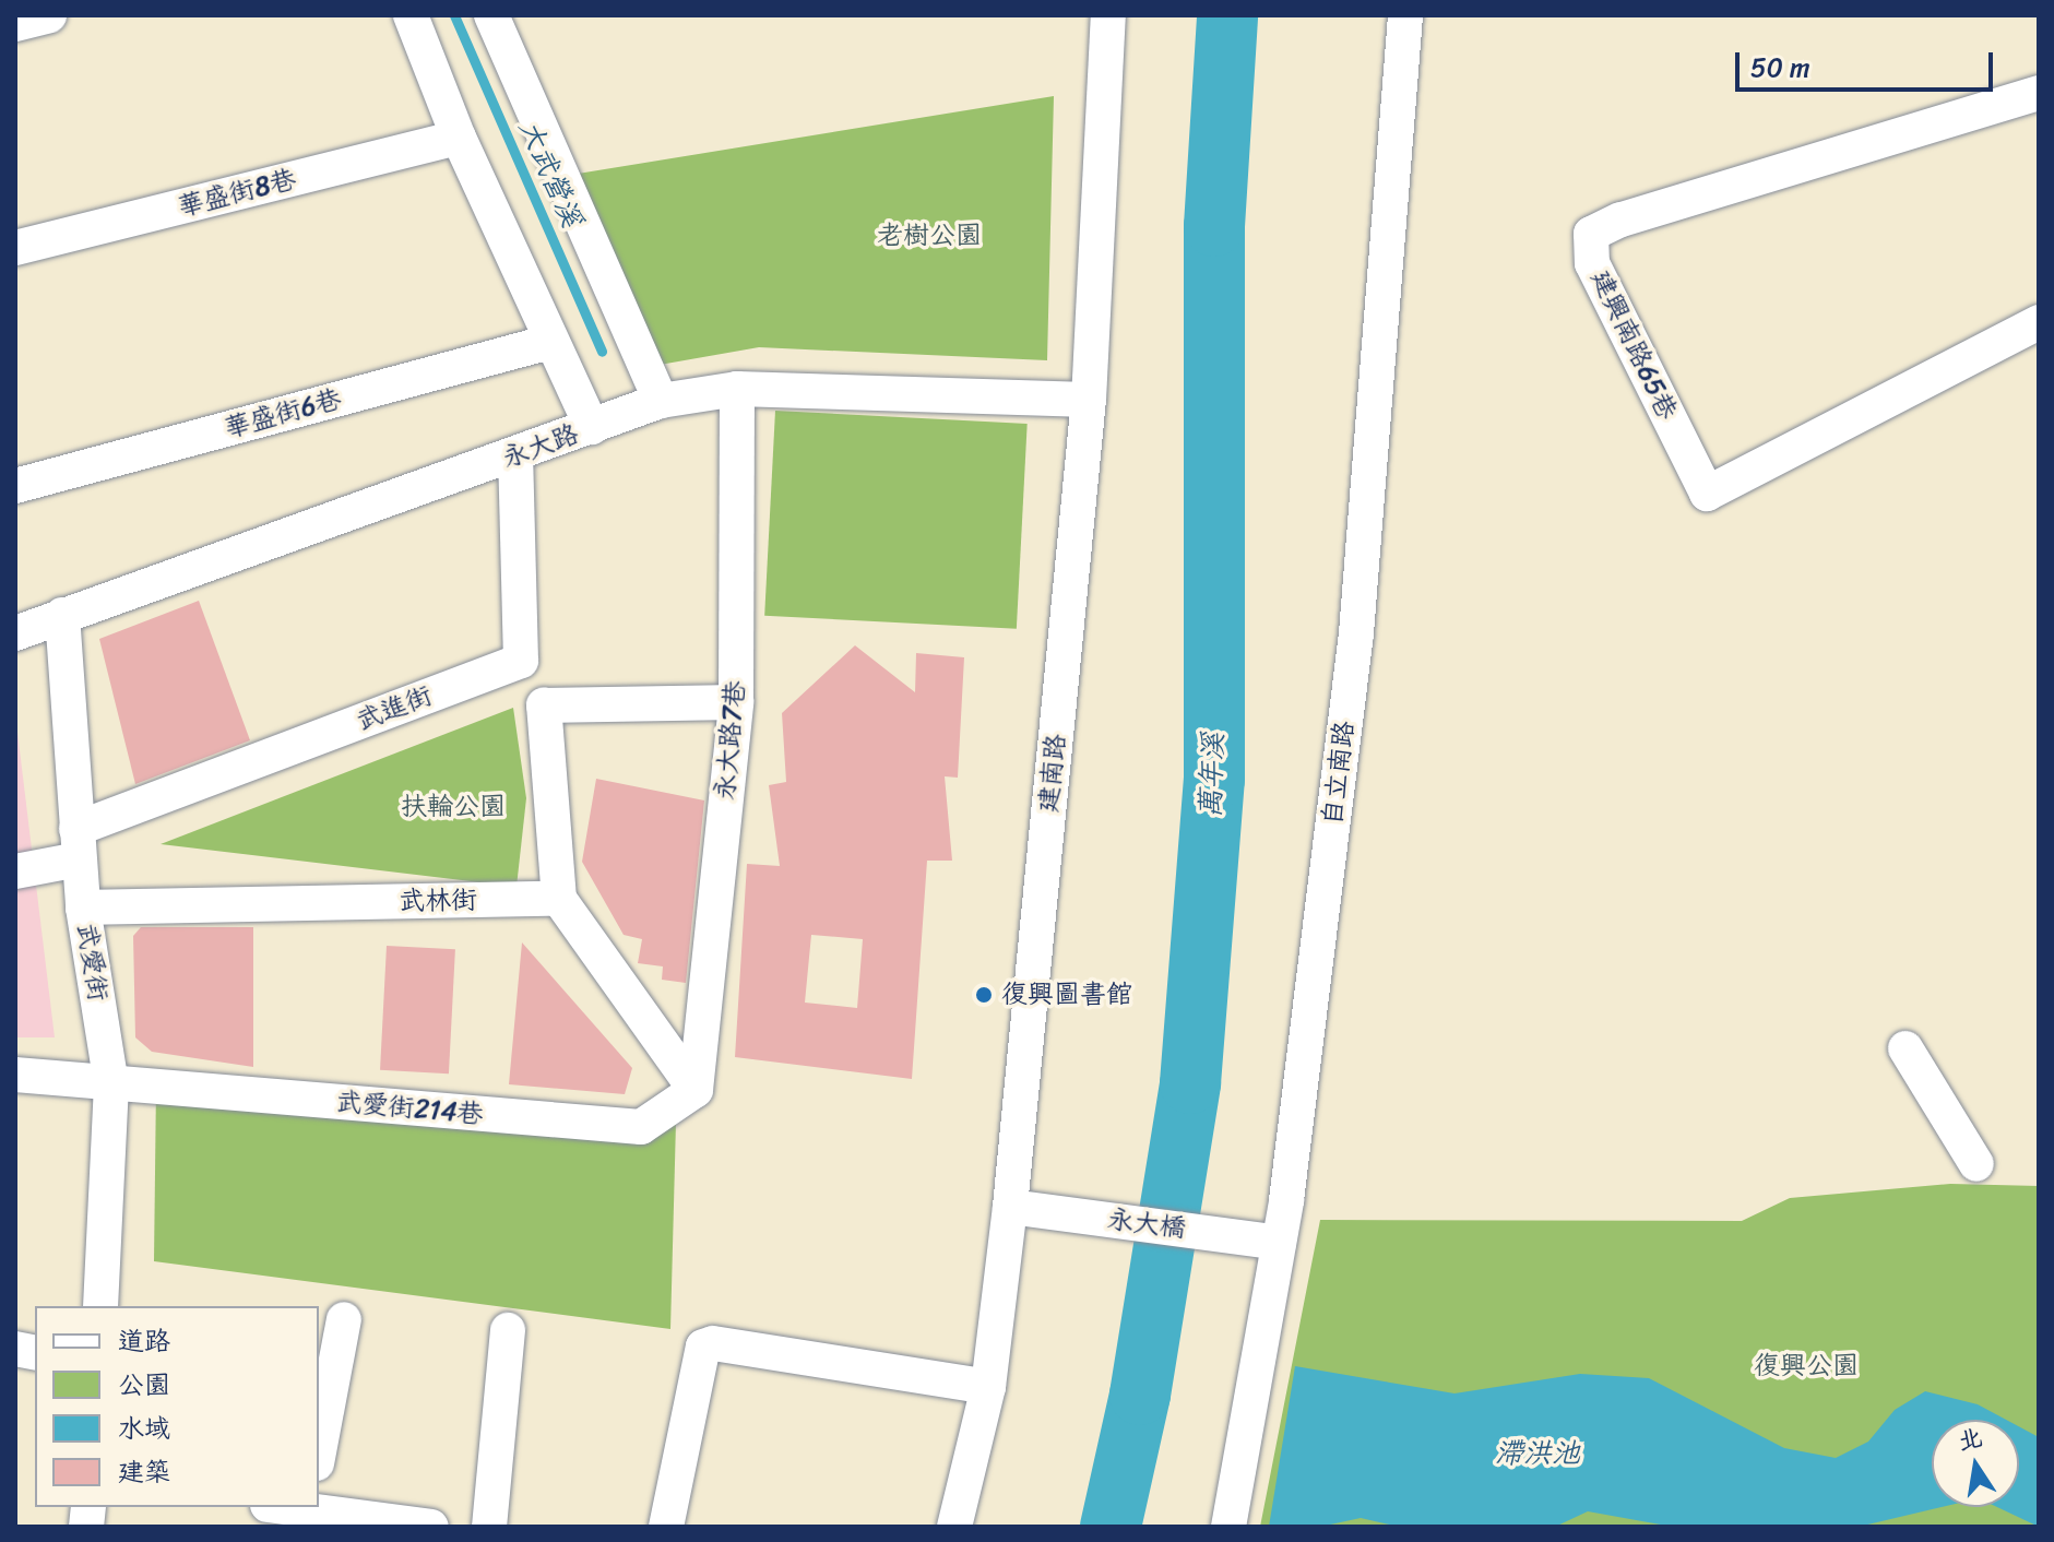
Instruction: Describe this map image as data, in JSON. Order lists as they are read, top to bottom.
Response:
{
  "streets": {
    "street": [
      "華盛街8巷",
      "建興南路65巷",
      "華盛街6巷",
      "永大路",
      "武進街",
      "永大路7巷",
      "建南路",
      "自立南路",
      "武林街",
      "武愛街",
      "武愛街214巷",
      "永大橋"
    ]
  },
  "crossings": [
    ["永大路", "永大路7巷"],
    ["永大路", "建南路"],
    ["永大路", "武愛街"],
    ["武進街", "武愛街"],
    ["永大路7巷", "武愛街214巷"],
    ["建南路", "永大橋"],
    ["自立南路", "永大橋"],
    ["武林街", "武愛街"],
    ["武愛街", "武愛街214巷"]
  ],
  "water": ["大武營溪", "萬年溪", "滯洪池"],
  "parks": ["老樹公園", "扶輪公園", "復興公園"],
  "places": ["復興圖書館"],
  "legend": [
    "道路",
    "公園",
    "水域",
    "建築"
  ],
  "scale_bar": "50 m",
  "north": "top"
}
